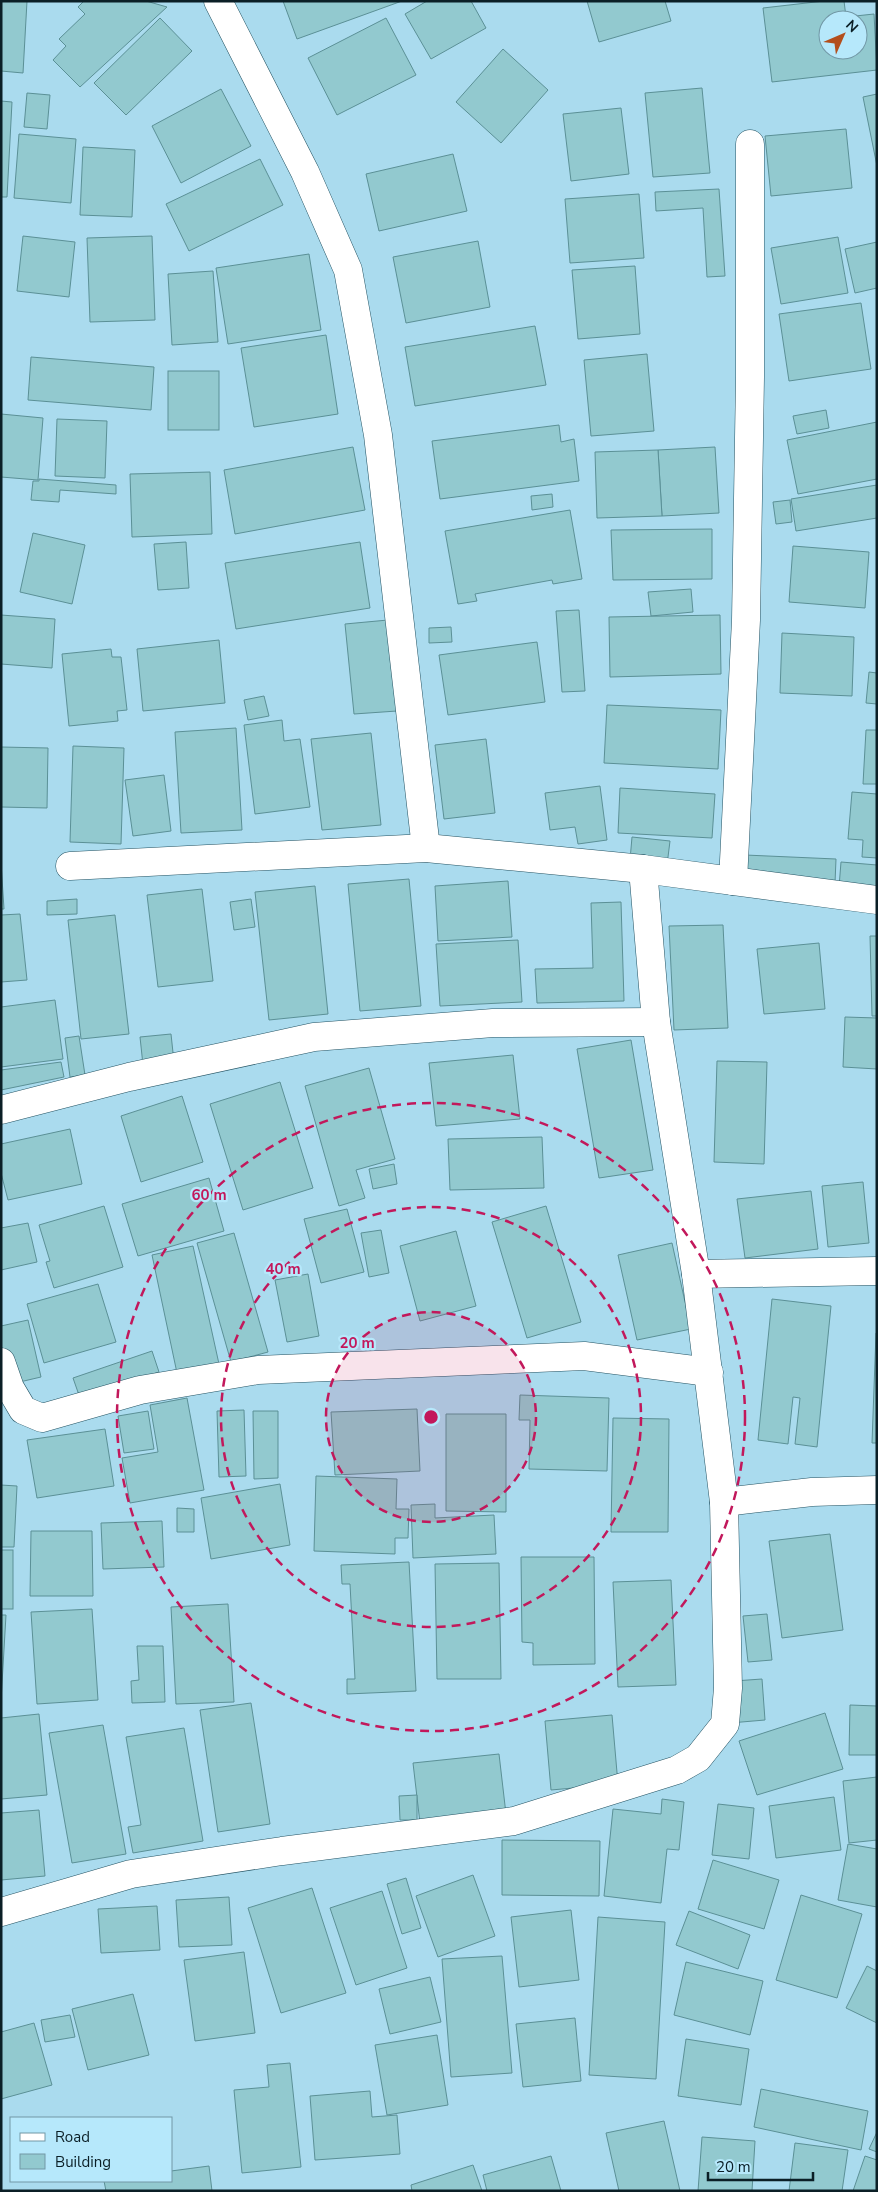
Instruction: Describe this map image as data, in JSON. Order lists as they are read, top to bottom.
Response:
{
  "legend": ["Road", "Building"],
  "scale_bar": "20 m",
  "north": "top right",
  "rings": ["60 m", "40 m", "20 m"]
}
